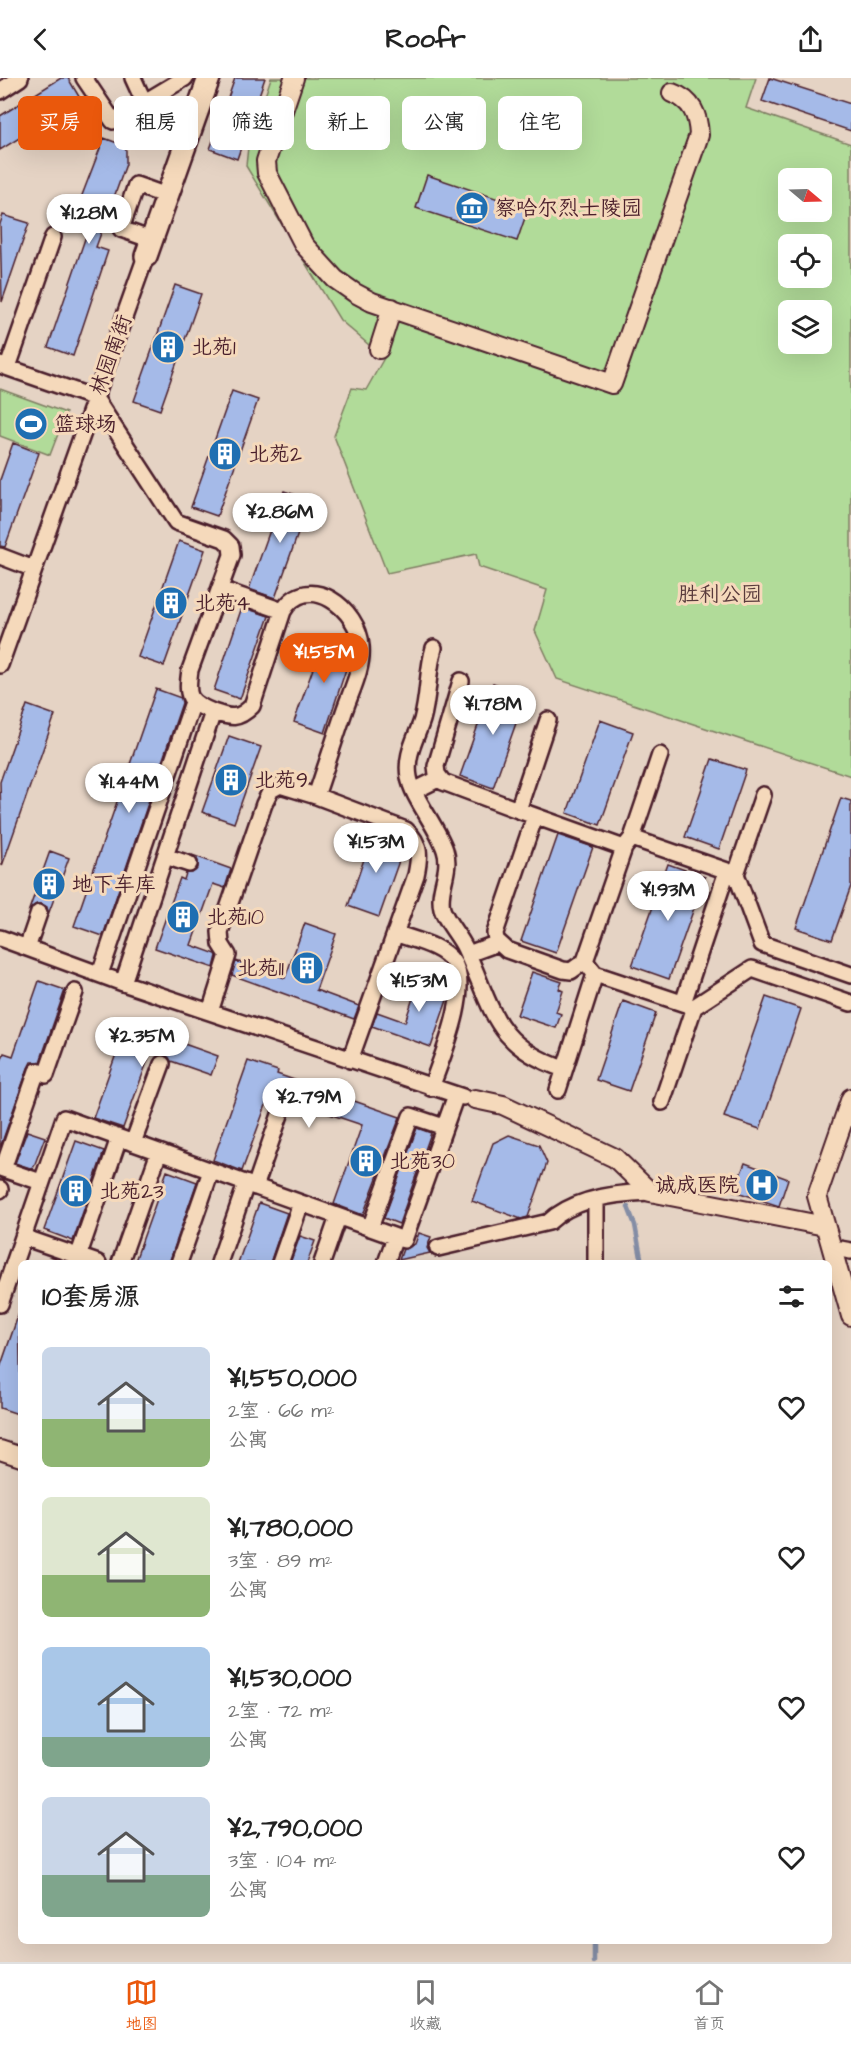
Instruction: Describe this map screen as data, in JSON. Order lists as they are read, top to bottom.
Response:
{
  "streets": {
    "main road": ["林园南街"]
  },
  "parks": ["胜利公园"],
  "places": {
    "museum": ["察哈尔烈士陵园"],
    "building": [
      "北苑1",
      "北苑2",
      "北苑4",
      "北苑9",
      "地下车库",
      "北苑10",
      "北苑11",
      "北苑30",
      "北苑23"
    ],
    "sports": ["篮球场"],
    "hospital": ["诚成医院"]
  },
  "north": "right",
  "page": {
    "header": "Roofr",
    "chip": [
      "买房",
      "租房",
      "筛选",
      "新上",
      "公寓",
      "住宅"
    ],
    "price": [
      "¥1.28M",
      "¥2.86M",
      "¥1.55M",
      "¥1.78M",
      "¥1.44M",
      "¥1.53M",
      "¥1.93M",
      "¥1.53M",
      "¥2.35M",
      "¥2.79M"
    ],
    "heading": "10套房源",
    "list": [
      {
        "name": "¥1,550,000",
        "note": "2室 · 66 m² · 公寓"
      },
      {
        "name": "¥1,780,000",
        "note": "3室 · 89 m² · 公寓"
      },
      {
        "name": "¥1,530,000",
        "note": "2室 · 72 m² · 公寓"
      },
      {
        "name": "¥2,790,000",
        "note": "3室 · 104 m² · 公寓"
      }
    ],
    "tabs": ["地图", "收藏", "首页"]
  }
}
